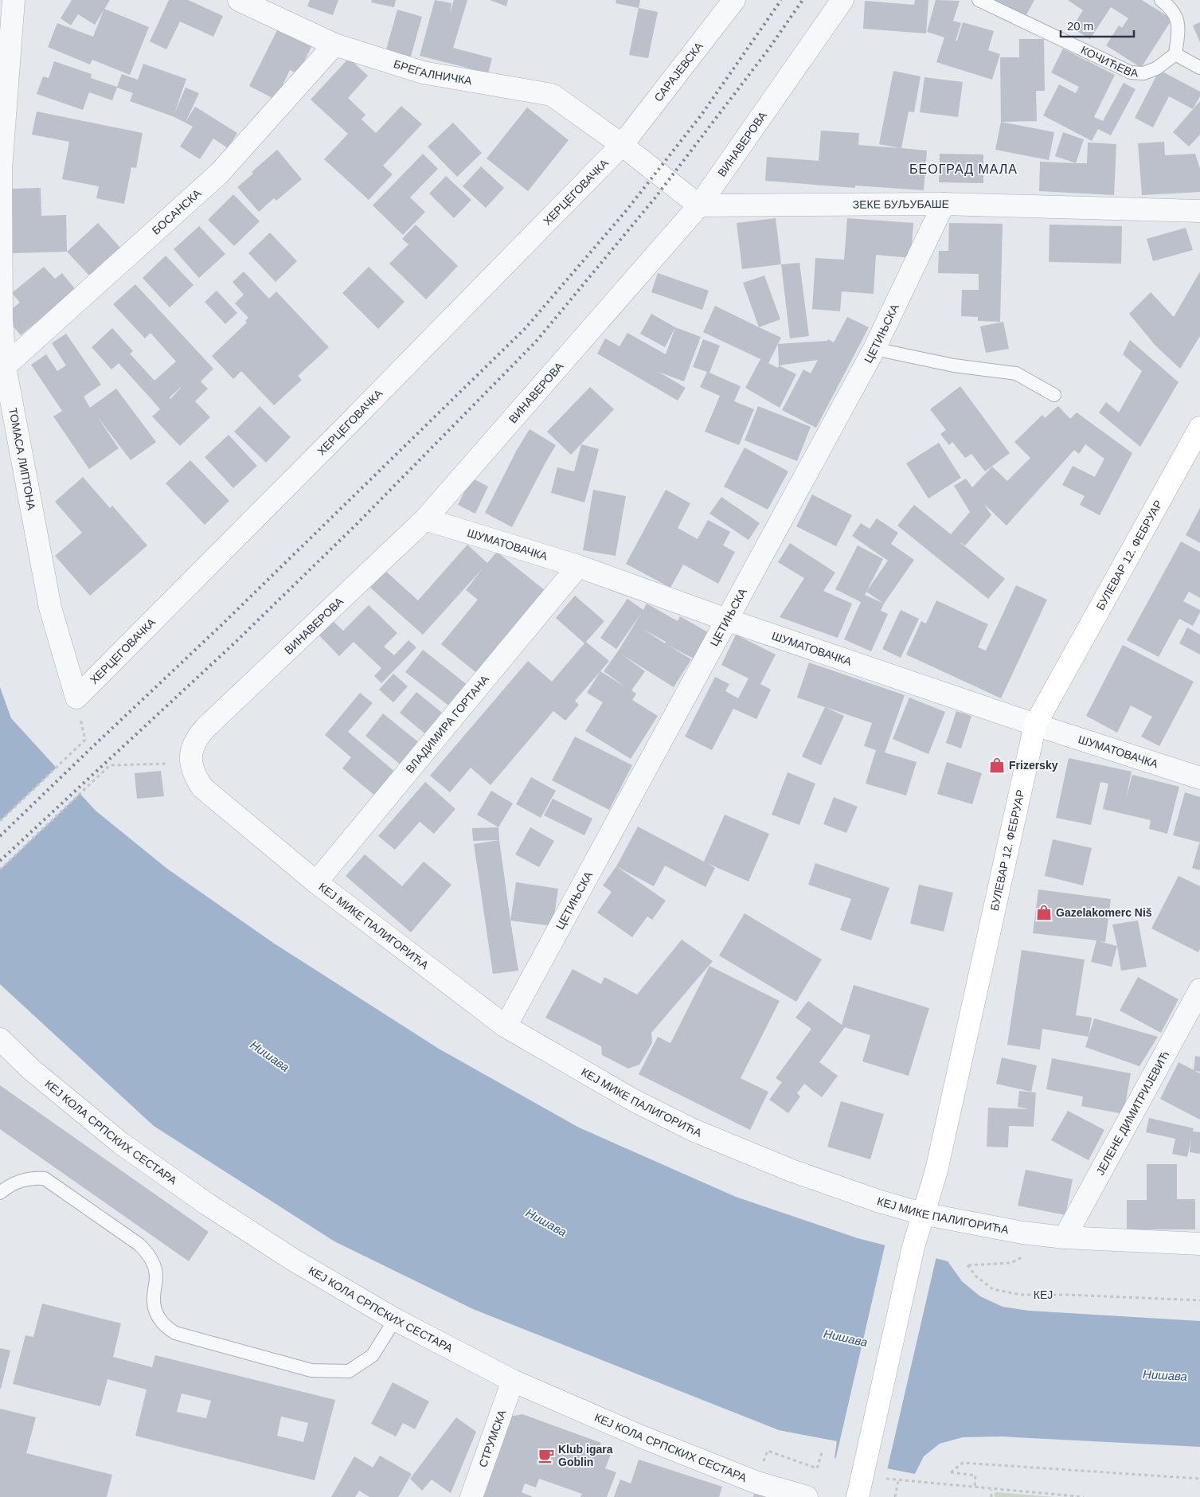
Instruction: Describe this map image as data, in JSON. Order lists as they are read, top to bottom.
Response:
{
  "streets": {
    "main road": ["БУЛЕВАР 12. ФЕБРУАР"],
    "street": [
      "БРЕГАЛНИЧКА",
      "САРАЈЕВСКА",
      "ВИНАВЕРОВА",
      "ХЕРЦЕГОВАЧКА",
      "ЗЕКЕ БУЉУБАШЕ",
      "БОСАНСКА",
      "ЦЕТИЊСКА",
      "ТОМАСА ЛИПТОНА",
      "ШУМАТОВАЧКА",
      "ВЛАДИМИРА ГОРТАНА",
      "КЕЈ МИКЕ ПАЛИГОРИЋА",
      "ЈЕЛЕНЕ ДИМИТРИЈЕВИЋ",
      "КЕЈ КОЛА СРПСКИХ СЕСТАРА",
      "СТРУМСКА"
    ],
    "lane": ["КОЧИЋЕВА"],
    "path": ["КЕЈ"]
  },
  "crossings": [
    ["БРЕГАЛНИЧКА", "САРАЈЕВСКА"],
    ["БРЕГАЛНИЧКА", "ХЕРЦЕГОВАЧКА"],
    ["БРЕГАЛНИЧКА", "БОСАНСКА"],
    ["САРАЈЕВСКА", "ХЕРЦЕГОВАЧКА"],
    ["ВИНАВЕРОВА", "ЗЕКЕ БУЉУБАШЕ"],
    ["ВИНАВЕРОВА", "ШУМАТОВАЧКА"],
    ["ВИНАВЕРОВА", "КЕЈ МИКЕ ПАЛИГОРИЋА"],
    ["ХЕРЦЕГОВАЧКА", "ТОМАСА ЛИПТОНА"],
    ["ЗЕКЕ БУЉУБАШЕ", "ЦЕТИЊСКА"],
    ["БОСАНСКА", "ТОМАСА ЛИПТОНА"],
    ["ЦЕТИЊСКА", "ШУМАТОВАЧКА"],
    ["ЦЕТИЊСКА", "КЕЈ МИКЕ ПАЛИГОРИЋА"],
    ["ШУМАТОВАЧКА", "БУЛЕВАР 12. ФЕБРУАР"],
    ["ШУМАТОВАЧКА", "ВЛАДИМИРА ГОРТАНА"],
    ["БУЛЕВАР 12. ФЕБРУАР", "КЕЈ МИКЕ ПАЛИГОРИЋА"],
    ["ВЛАДИМИРА ГОРТАНА", "КЕЈ МИКЕ ПАЛИГОРИЋА"],
    ["КЕЈ МИКЕ ПАЛИГОРИЋА", "ЈЕЛЕНЕ ДИМИТРИЈЕВИЋ"],
    ["КЕЈ КОЛА СРПСКИХ СЕСТАРА", "СТРУМСКА"]
  ],
  "districts": ["БЕОГРАД МАЛА"],
  "water": ["Нишава"],
  "places": {
    "shop": ["Frizersky", "Gazelakomerc Niš"],
    "cafe": ["Klub igara Goblin"]
  },
  "scale_bar": "20 m"
}
